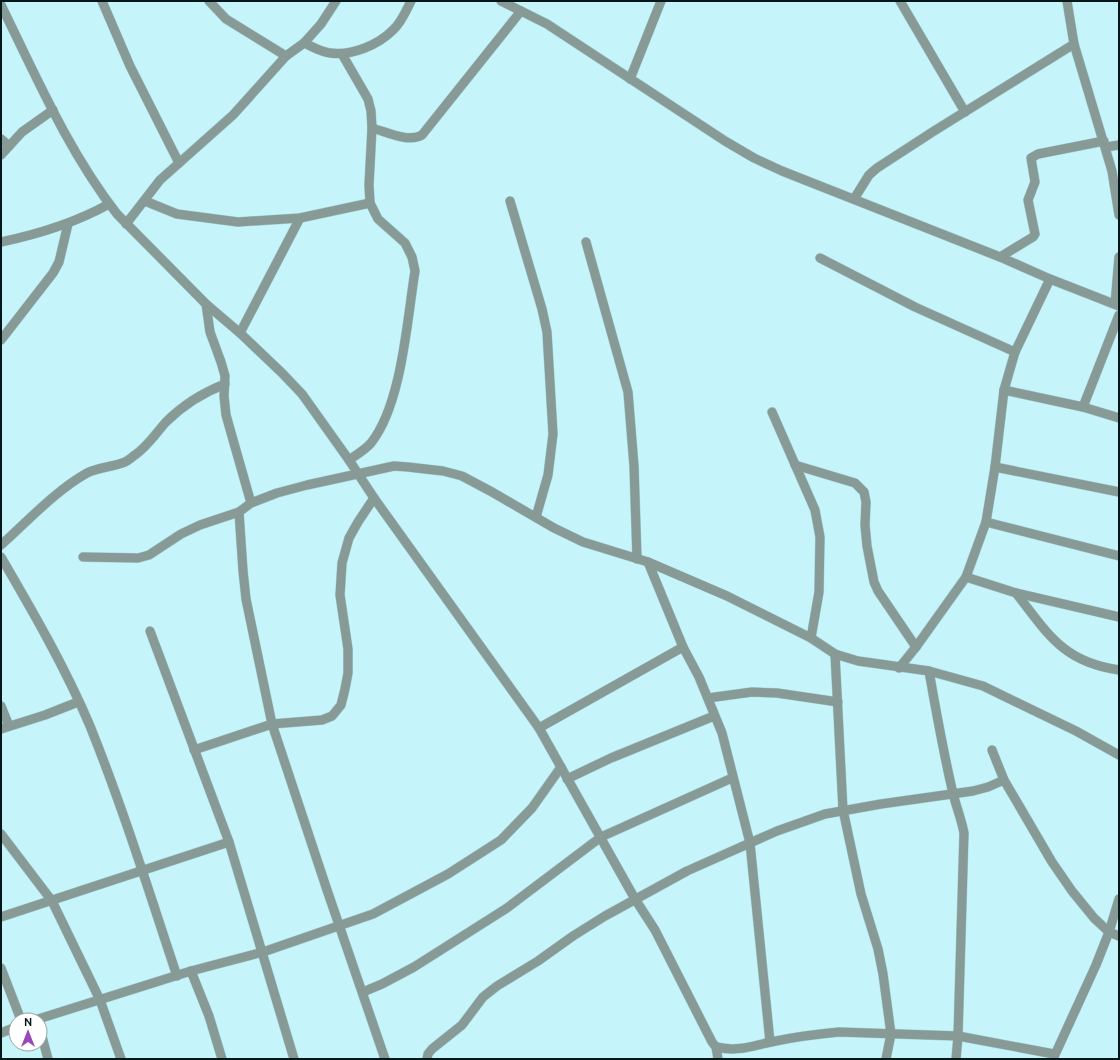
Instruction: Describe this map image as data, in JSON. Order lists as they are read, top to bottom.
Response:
{
  "north": "top"
}
